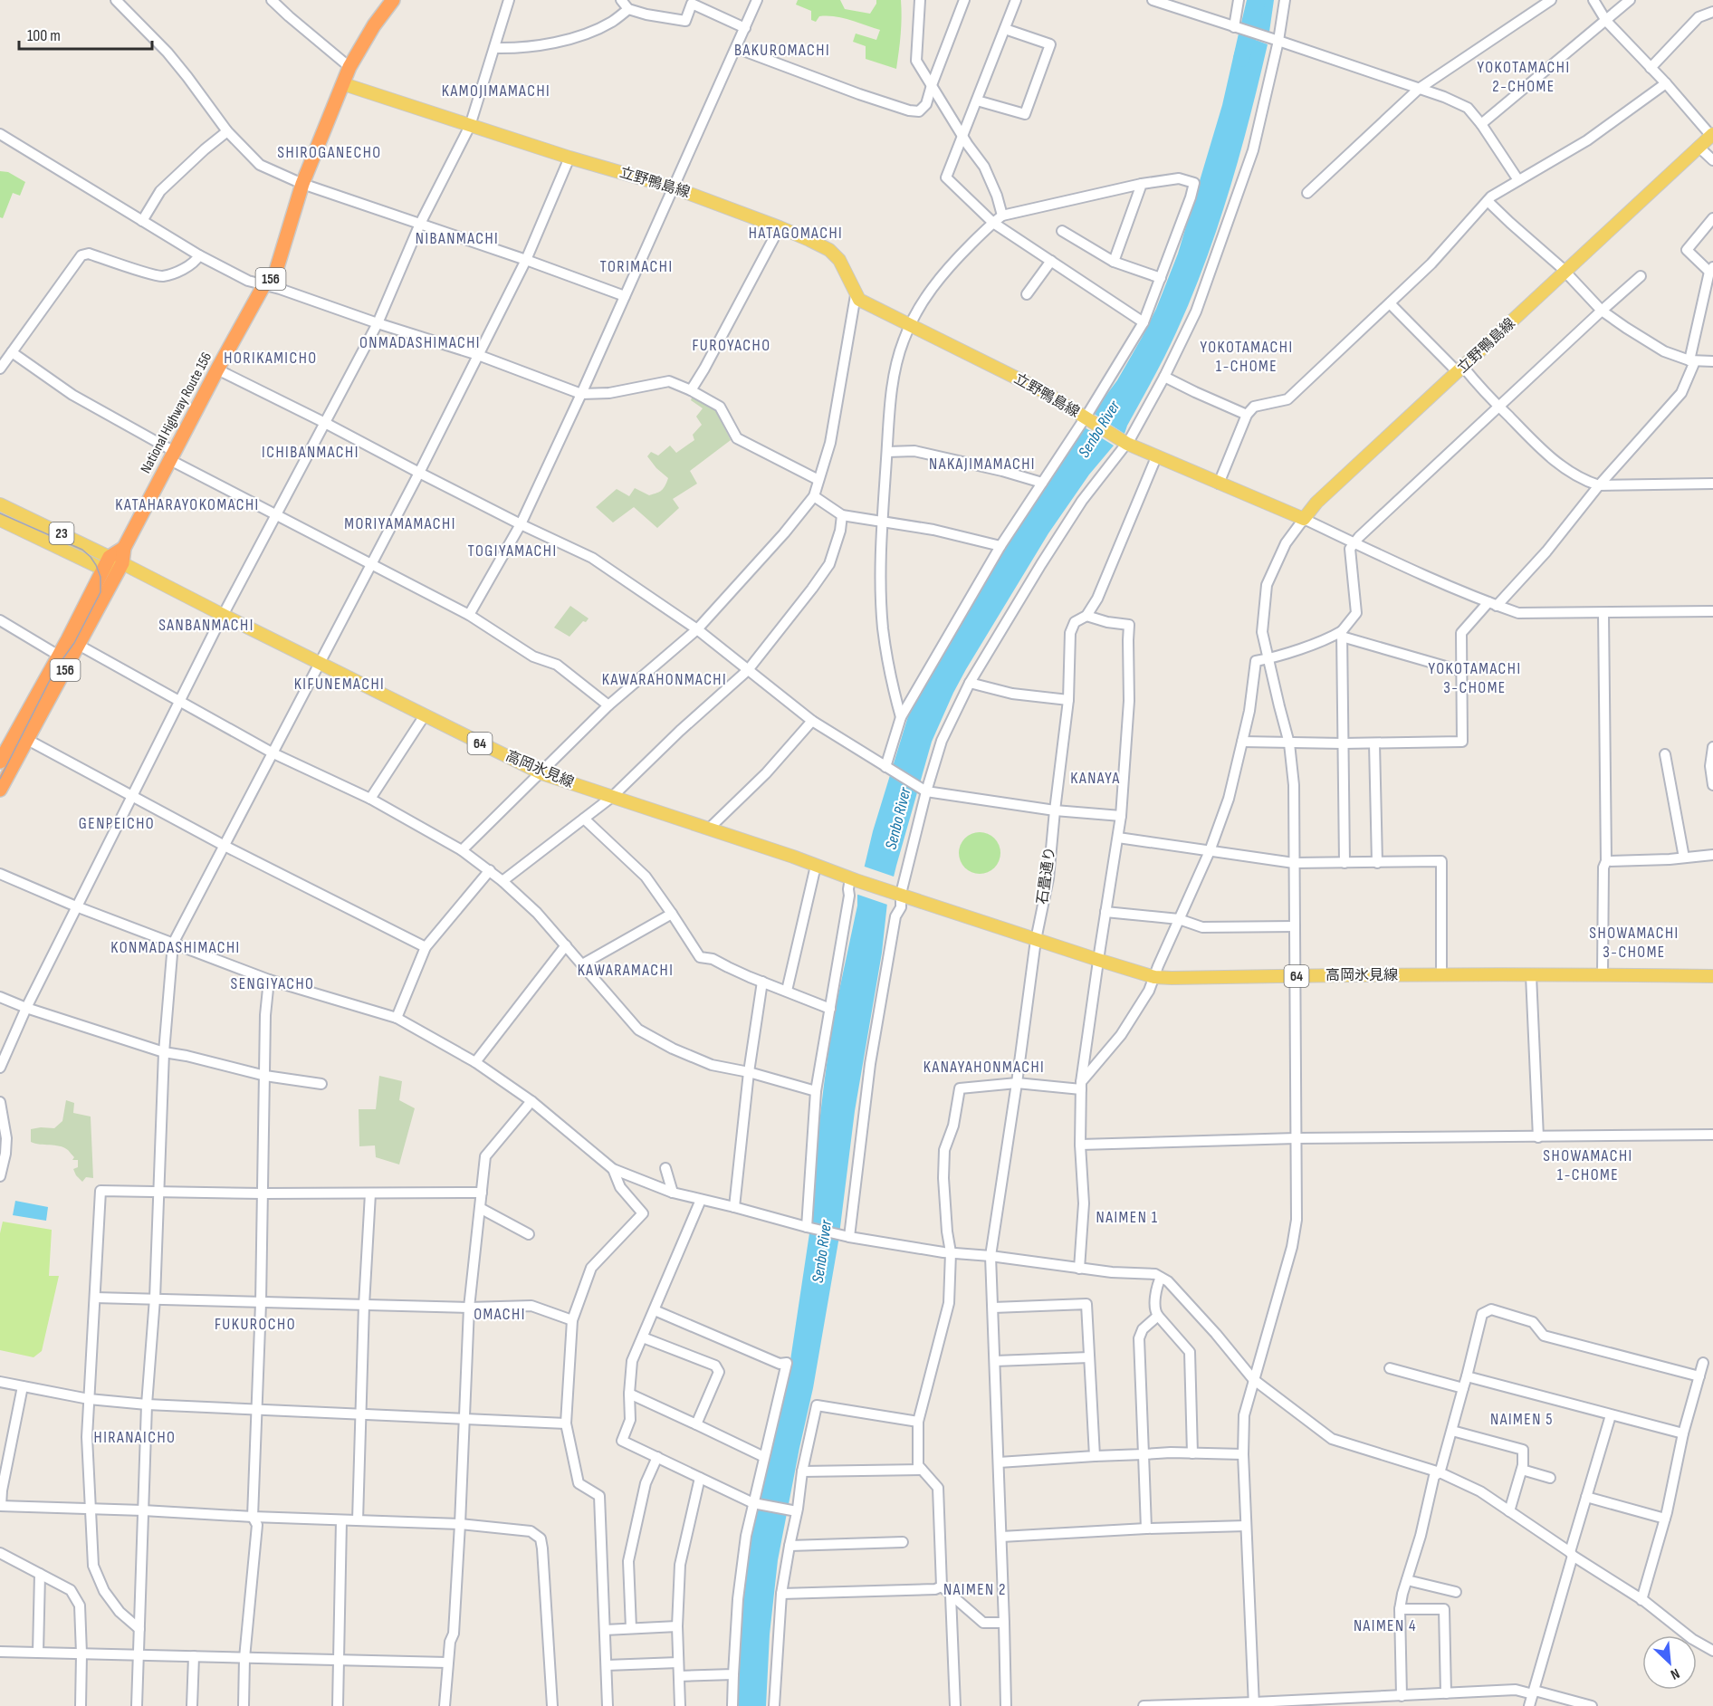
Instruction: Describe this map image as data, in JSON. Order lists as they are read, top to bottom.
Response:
{
  "streets": {
    "highway": ["156", "National Highway Route 156"],
    "main road": [
      "立野鴨島線",
      "23",
      "64",
      "高岡氷見線"
    ],
    "street": ["石畳通り"]
  },
  "crossings": [
    ["立野鴨島線", "National Highway Route 156"],
    ["立野鴨島線", "石畳通り"],
    ["National Highway Route 156", "23"],
    ["National Highway Route 156", "高岡氷見線"],
    ["64", "高岡氷見線"],
    ["高岡氷見線", "石畳通り"]
  ],
  "districts": [
    "BAKUROMACHI",
    "YOKOTAMACHI 2-CHOME",
    "KAMOJIMAMACHI",
    "SHIROGANECHO",
    "HATAGOMACHI",
    "NIBANMACHI",
    "TORIMACHI",
    "ONMADASHIMACHI",
    "FUROYACHO",
    "YOKOTAMACHI 1-CHOME",
    "HORIKAMICHO",
    "ICHIBANMACHI",
    "NAKAJIMAMACHI",
    "KATAHARAYOKOMACHI",
    "MORIYAMAMACHI",
    "TOGIYAMACHI",
    "SANBANMACHI",
    "YOKOTAMACHI 3-CHOME",
    "KAWARAHONMACHI",
    "KIFUNEMACHI",
    "KANAYA",
    "GENPEICHO",
    "SHOWAMACHI 3-CHOME",
    "KONMADASHIMACHI",
    "KAWARAMACHI",
    "SENGIYACHO",
    "KANAYAHONMACHI",
    "SHOWAMACHI 1-CHOME",
    "NAIMEN 1",
    "OMACHI",
    "FUKUROCHO",
    "NAIMEN 5",
    "HIRANAICHO",
    "NAIMEN 2",
    "NAIMEN 4"
  ],
  "water": ["Senbo River"],
  "scale_bar": "100 m",
  "north": "bottom right"
}
